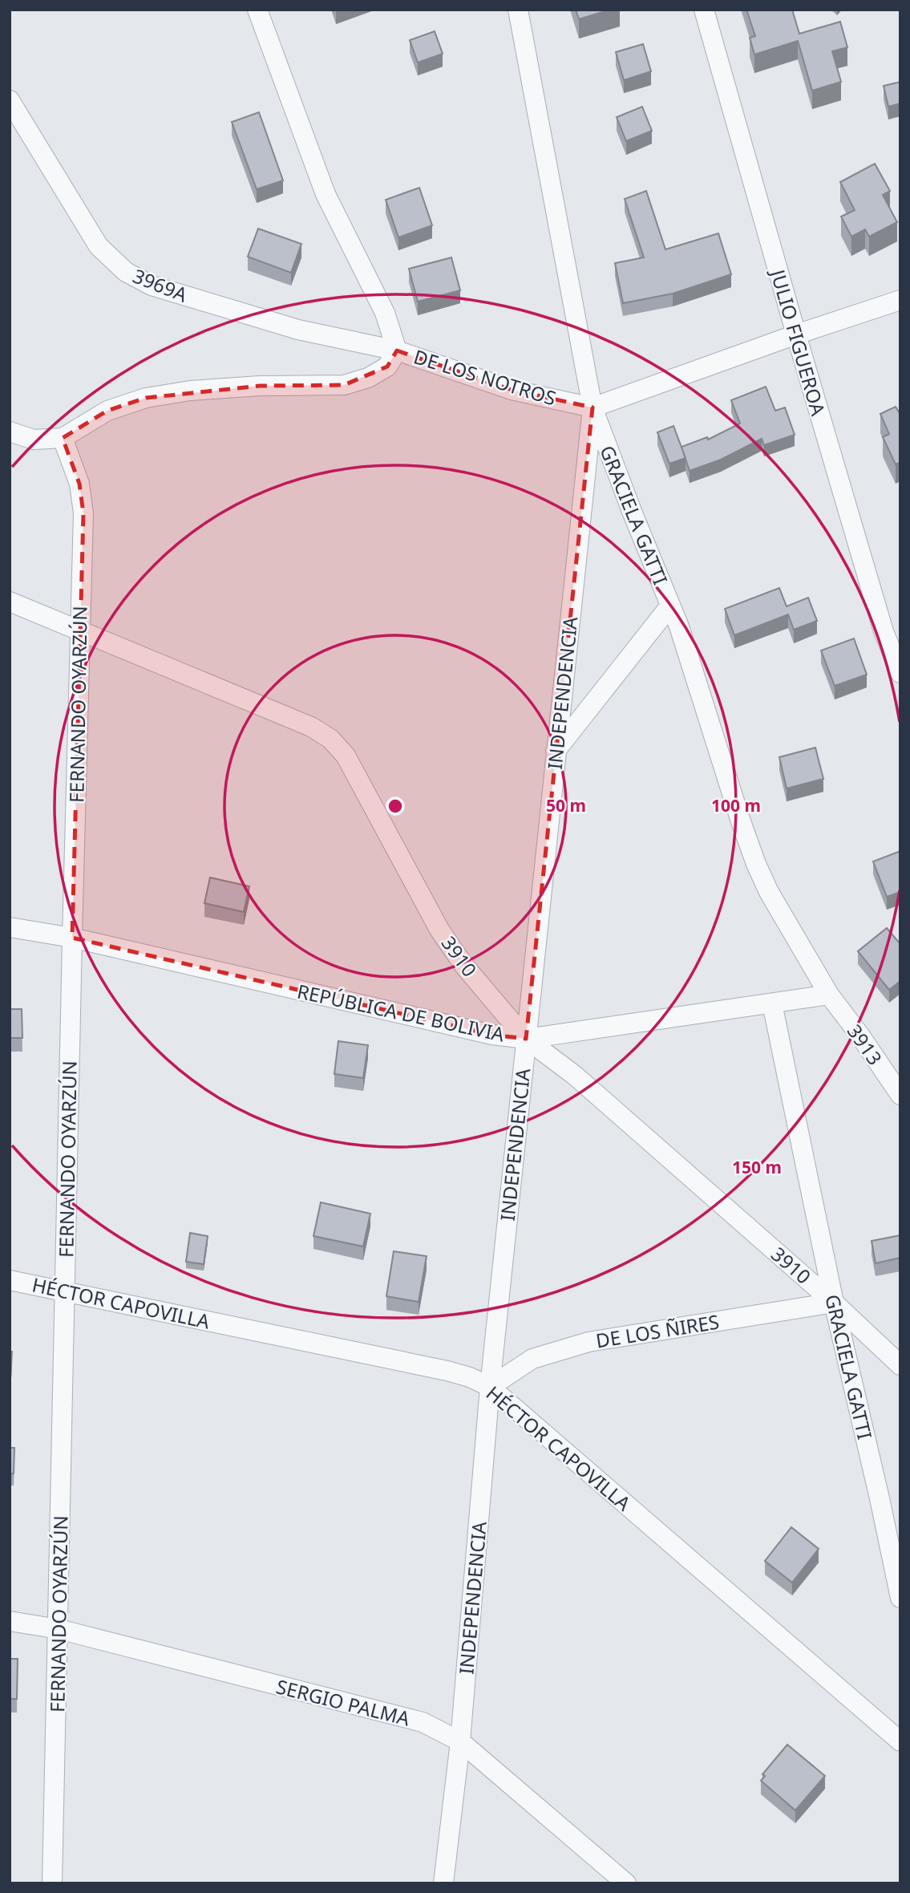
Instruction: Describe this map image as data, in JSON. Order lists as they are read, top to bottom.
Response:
{
  "streets": {
    "street": [
      "3969A",
      "JULIO FIGUEROA",
      "DE LOS NOTROS",
      "GRACIELA GATTI",
      "INDEPENDENCIA",
      "FERNANDO OYARZÚN",
      "3910",
      "REPÚBLICA DE BOLIVIA",
      "3913",
      "HÉCTOR CAPOVILLA",
      "DE LOS ÑIRES",
      "SERGIO PALMA"
    ]
  },
  "crossings": [
    ["3969A", "DE LOS NOTROS"],
    ["DE LOS NOTROS", "GRACIELA GATTI"],
    ["DE LOS NOTROS", "INDEPENDENCIA"],
    ["DE LOS NOTROS", "FERNANDO OYARZÚN"],
    ["GRACIELA GATTI", "INDEPENDENCIA"],
    ["GRACIELA GATTI", "3910"],
    ["GRACIELA GATTI", "REPÚBLICA DE BOLIVIA"],
    ["GRACIELA GATTI", "3913"],
    ["GRACIELA GATTI", "DE LOS ÑIRES"],
    ["INDEPENDENCIA", "3910"],
    ["INDEPENDENCIA", "REPÚBLICA DE BOLIVIA"],
    ["INDEPENDENCIA", "HÉCTOR CAPOVILLA"],
    ["INDEPENDENCIA", "DE LOS ÑIRES"],
    ["INDEPENDENCIA", "SERGIO PALMA"],
    ["FERNANDO OYARZÚN", "3910"],
    ["FERNANDO OYARZÚN", "REPÚBLICA DE BOLIVIA"],
    ["FERNANDO OYARZÚN", "HÉCTOR CAPOVILLA"],
    ["FERNANDO OYARZÚN", "SERGIO PALMA"],
    ["3910", "REPÚBLICA DE BOLIVIA"],
    ["3910", "DE LOS ÑIRES"],
    ["REPÚBLICA DE BOLIVIA", "3913"],
    ["HÉCTOR CAPOVILLA", "DE LOS ÑIRES"]
  ],
  "rings": ["50 m", "100 m", "150 m"]
}
